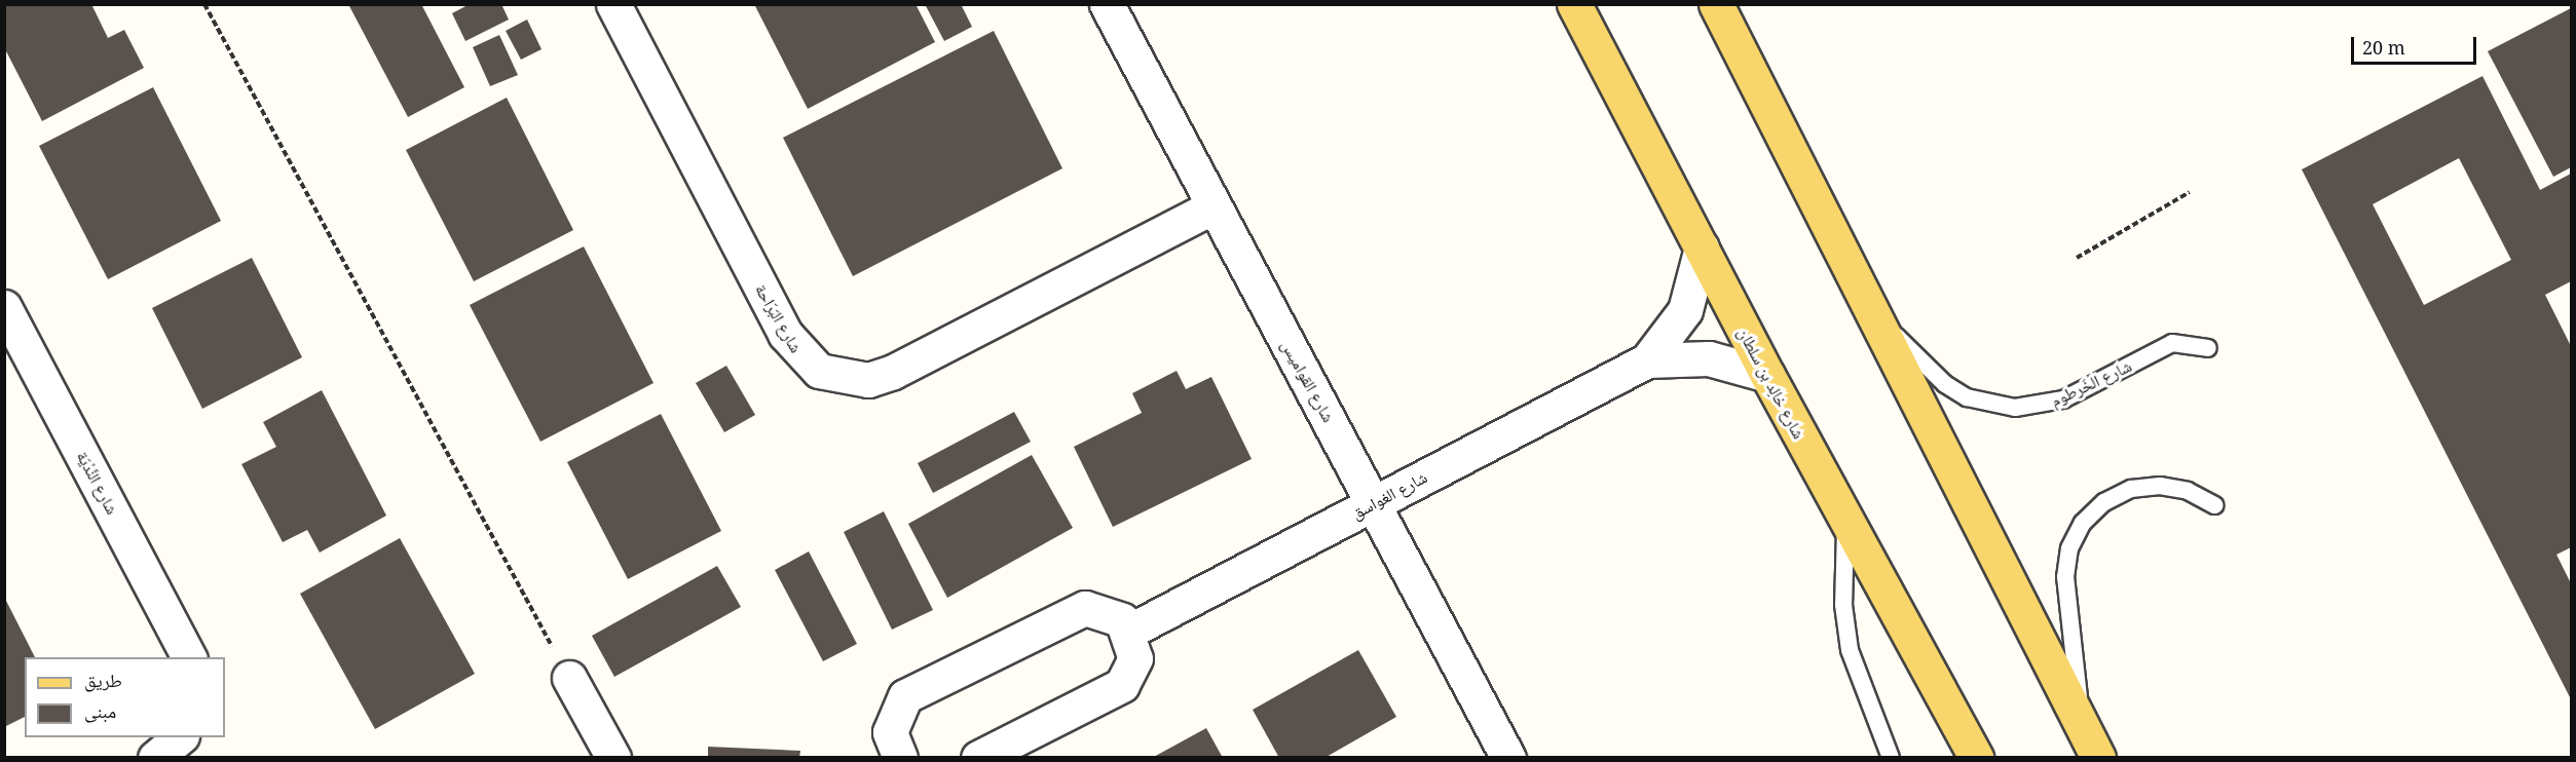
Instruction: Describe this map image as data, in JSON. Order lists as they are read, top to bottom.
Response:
{
  "streets": {
    "main road": ["شارع خالِد بن سلطان"],
    "street": [
      "شارع البَرَاحة",
      "شارع القواميس",
      "شارع النَّدْيَة",
      "شارع الغواسق"
    ],
    "lane": ["شارع الخَرطوم"]
  },
  "crossings": [
    ["شارع البَرَاحة", "شارع القواميس"],
    ["شارع القواميس", "شارع الغواسق"],
    ["شارع خالِد بن سلطان", "شارع الغواسق"]
  ],
  "legend": ["طريق", "مبنى"],
  "scale_bar": "20 m"
}
